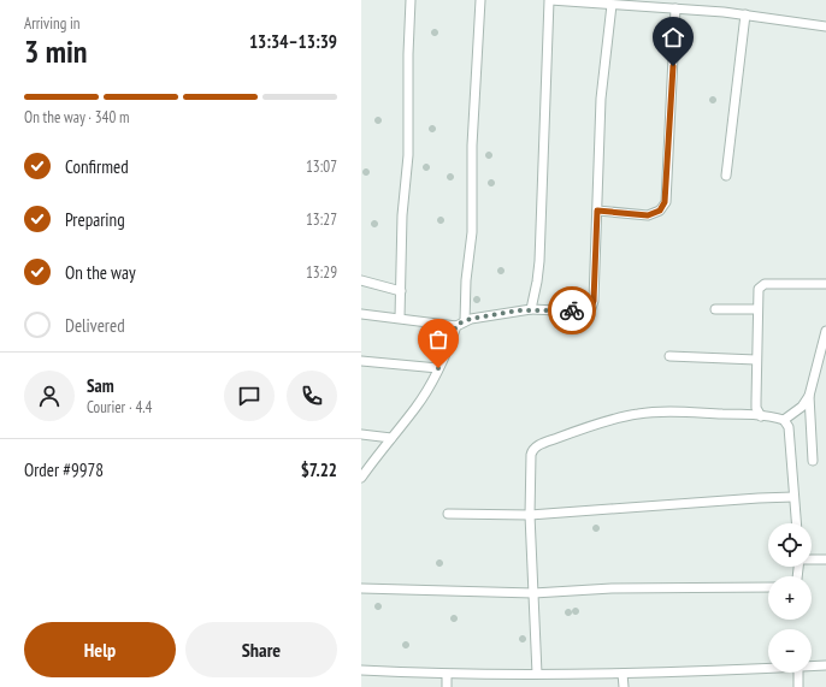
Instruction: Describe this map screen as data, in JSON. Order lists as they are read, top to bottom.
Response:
{
  "page": {
    "heading": ["3 min", "Arriving in", "13:34–13:39"],
    "panel": [
      "Sam",
      "Courier · 4.4",
      "Order #9978",
      "$7.22"
    ],
    "bar": "On the way · 340 m",
    "list": [
      ["Confirmed", "13:07"],
      ["Preparing", "13:27"],
      ["On the way", "13:29"],
      "Delivered"
    ],
    "map_buttons": ["+", "−"],
    "buttons": ["Help", "Share"]
  }
}
